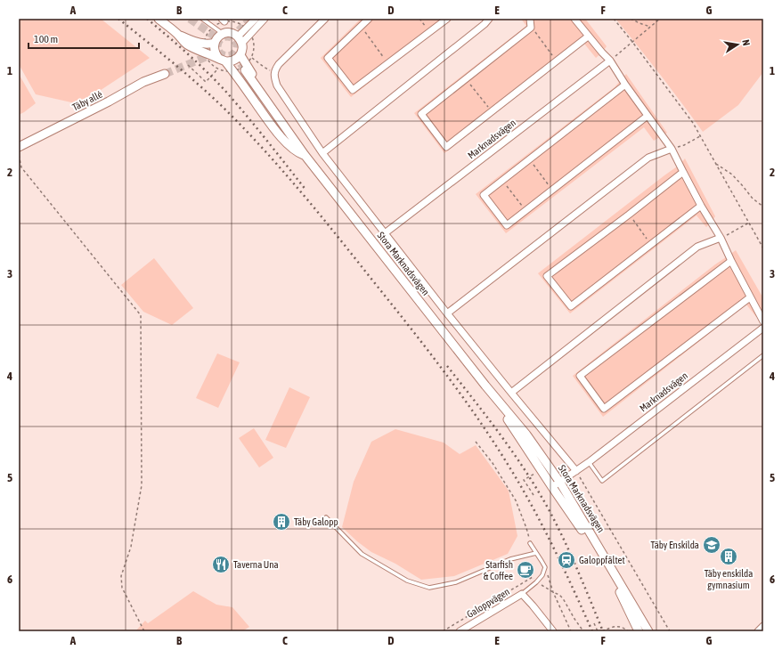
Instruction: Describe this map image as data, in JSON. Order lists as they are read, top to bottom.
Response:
{
  "streets": {
    "street": [
      "Täby allé",
      "Marknadsvägen",
      "Stora Marknadsvägen",
      "Galoppvägen"
    ]
  },
  "crossings": [
    ["Marknadsvägen", "Stora Marknadsvägen"]
  ],
  "places": {
    "building": ["Täby Galopp", "Täby enskilda gymnasium"],
    "school or university": ["Täby Enskilda"],
    "station": ["Galoppfältet"],
    "restaurant": ["Taverna Una"],
    "cafe": ["Starfish & Coffee"]
  },
  "scale_bar": "100 m",
  "north": "right",
  "grid": {
    "columns": [
      "A",
      "B",
      "C",
      "D",
      "E",
      "F",
      "G"
    ],
    "rows": [
      "1",
      "2",
      "3",
      "4",
      "5",
      "6"
    ]
  }
}
